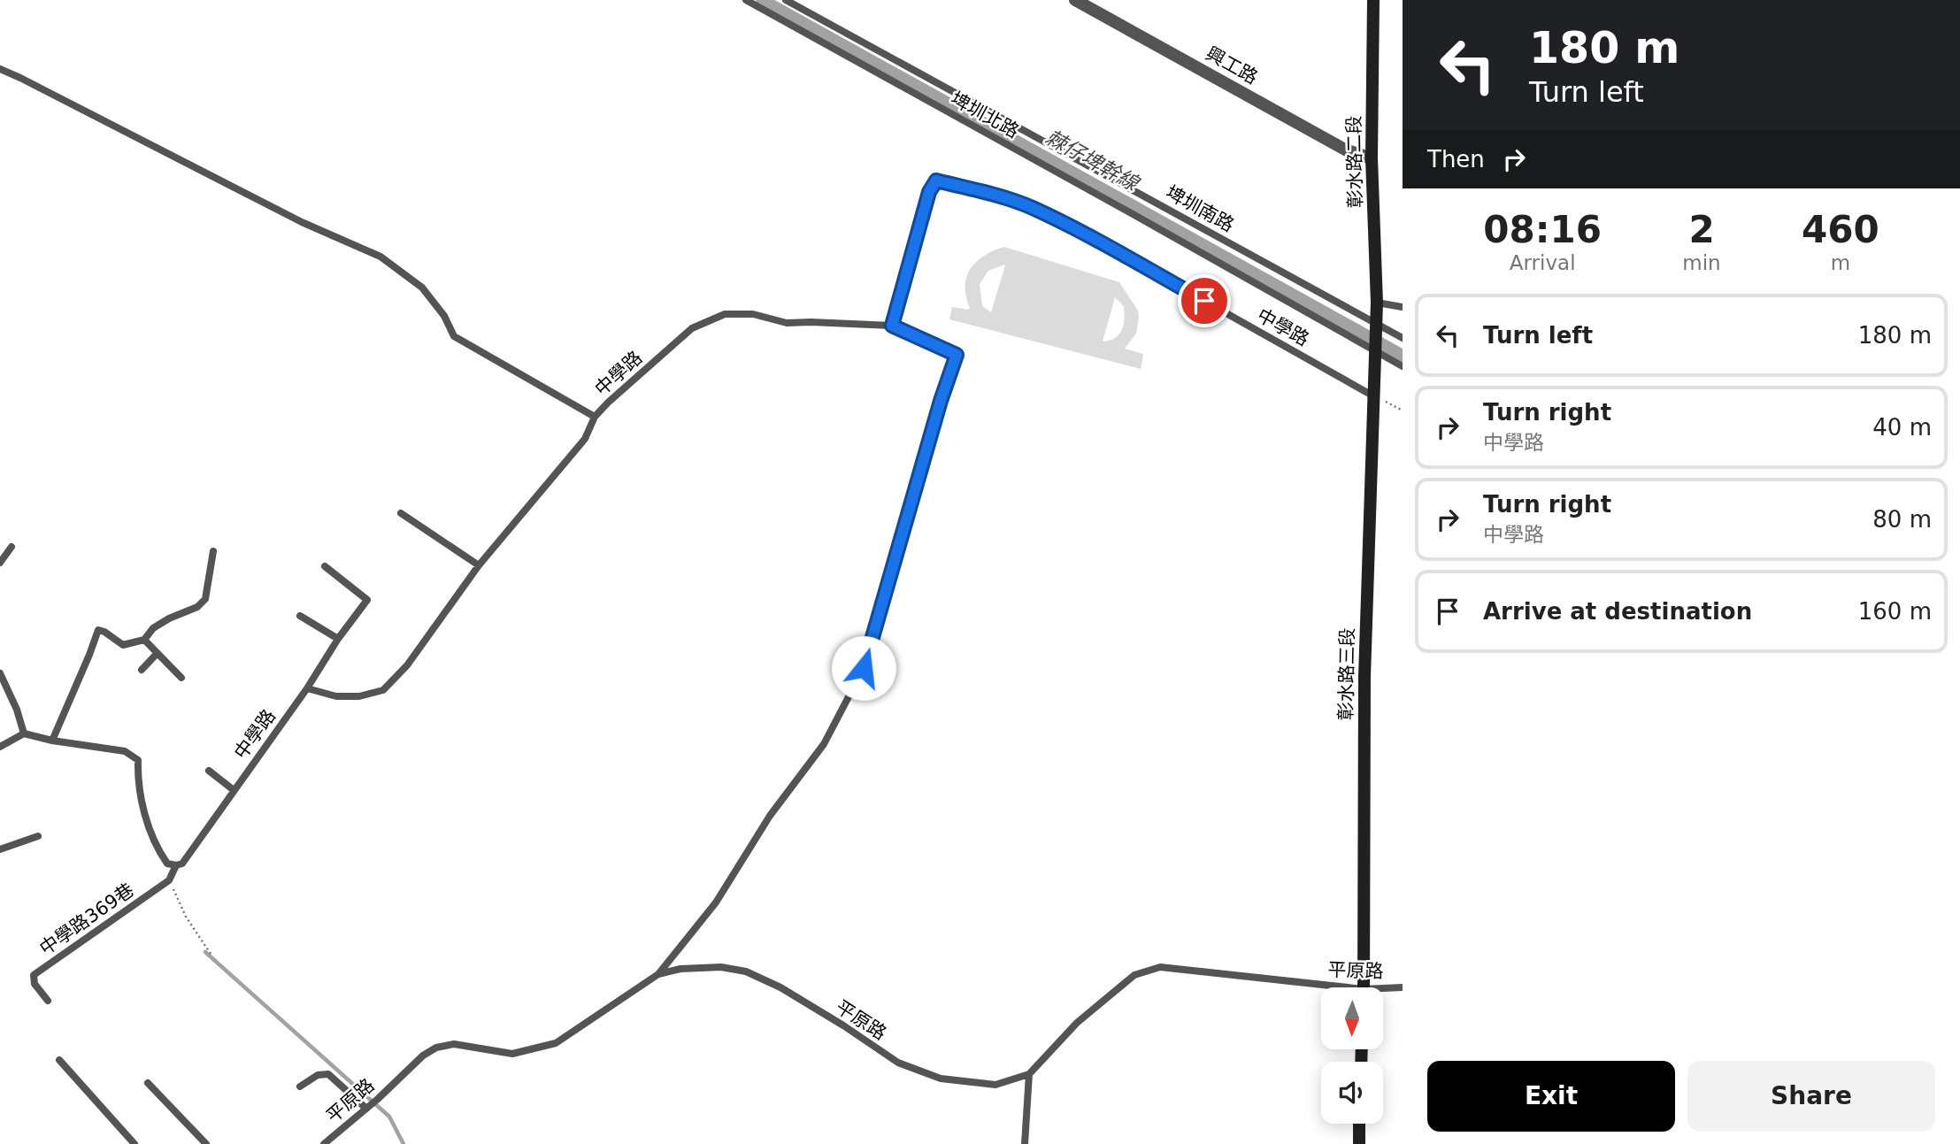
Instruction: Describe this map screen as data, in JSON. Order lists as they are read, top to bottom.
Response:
{
  "streets": {
    "main road": ["彰水路二段", "彰水路三段"],
    "street": ["興工路"],
    "lane": [
      "埤圳北路",
      "埤圳南路",
      "中學路",
      "中學路369巷",
      "平原路"
    ]
  },
  "crossings": [
    ["興工路", "彰水路二段"],
    ["埤圳北路", "彰水路二段"],
    ["埤圳北路", "彰水路三段"],
    ["彰水路二段", "埤圳南路"],
    ["彰水路二段", "彰水路三段"],
    ["中學路", "彰水路三段"],
    ["中學路", "中學路369巷"]
  ],
  "water": ["棘仔埤幹線"],
  "north": "bottom",
  "page": {
    "turn": ["180 m", "Turn left"],
    "then": "Then",
    "eta": [
      "08:16",
      "Arrival",
      "2",
      "min",
      "460",
      "m"
    ],
    "list": [
      {
        "name": "Turn left",
        "value": "180 m"
      },
      {
        "name": "Turn right",
        "note": "中學路",
        "value": "40 m"
      },
      {
        "name": "Turn right",
        "note": "中學路",
        "value": "80 m"
      },
      {
        "name": "Arrive at destination",
        "value": "160 m"
      }
    ],
    "buttons": ["Exit", "Share"]
  }
}
